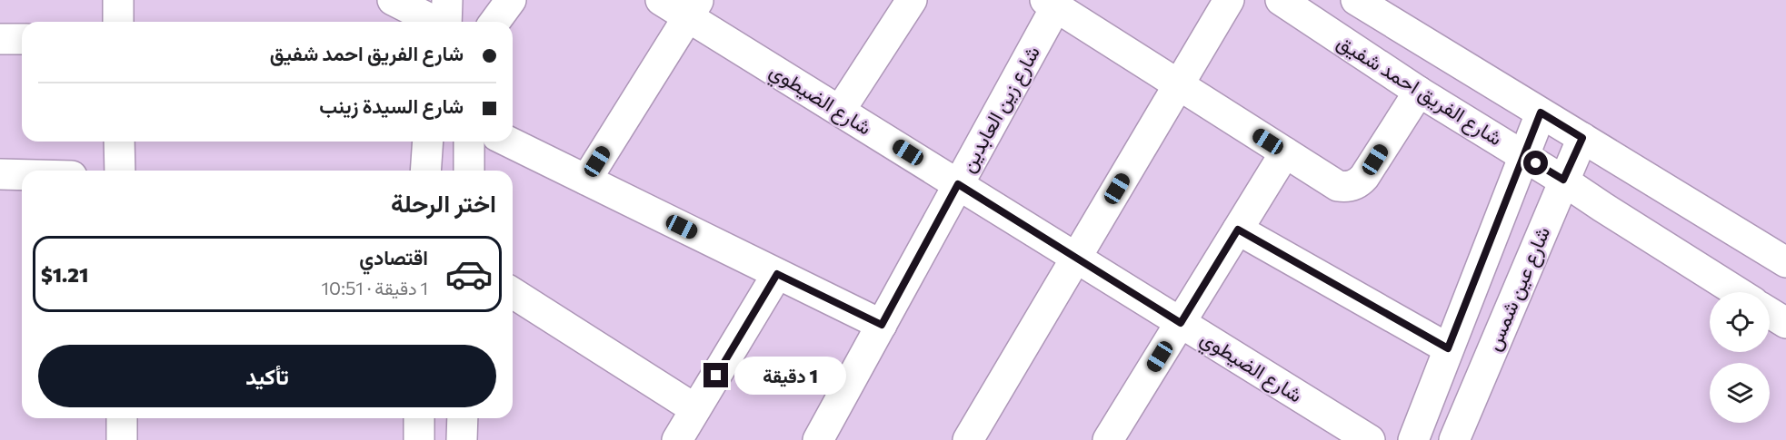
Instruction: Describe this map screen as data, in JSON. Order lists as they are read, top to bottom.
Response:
{
  "streets": {
    "street": [
      "شارع الفريق احمد شفيق",
      "شارع الضيطوي",
      "شارع زين العابدين",
      "شارع عين شمس"
    ]
  },
  "crossings": [
    ["شارع الفريق احمد شفيق", "شارع عين شمس"],
    ["شارع الضيطوي", "شارع زين العابدين"]
  ],
  "page": {
    "banner": ["شارع الفريق احمد شفيق", "شارع السيدة زينب"],
    "heading": "اختر الرحلة",
    "list": [
      {
        "name": "اقتصادي",
        "note": "1 دقيقة · 10:51",
        "value": "$1.21"
      }
    ],
    "buttons": "تأكيد",
    "bubble": "1 دقيقة"
  }
}
